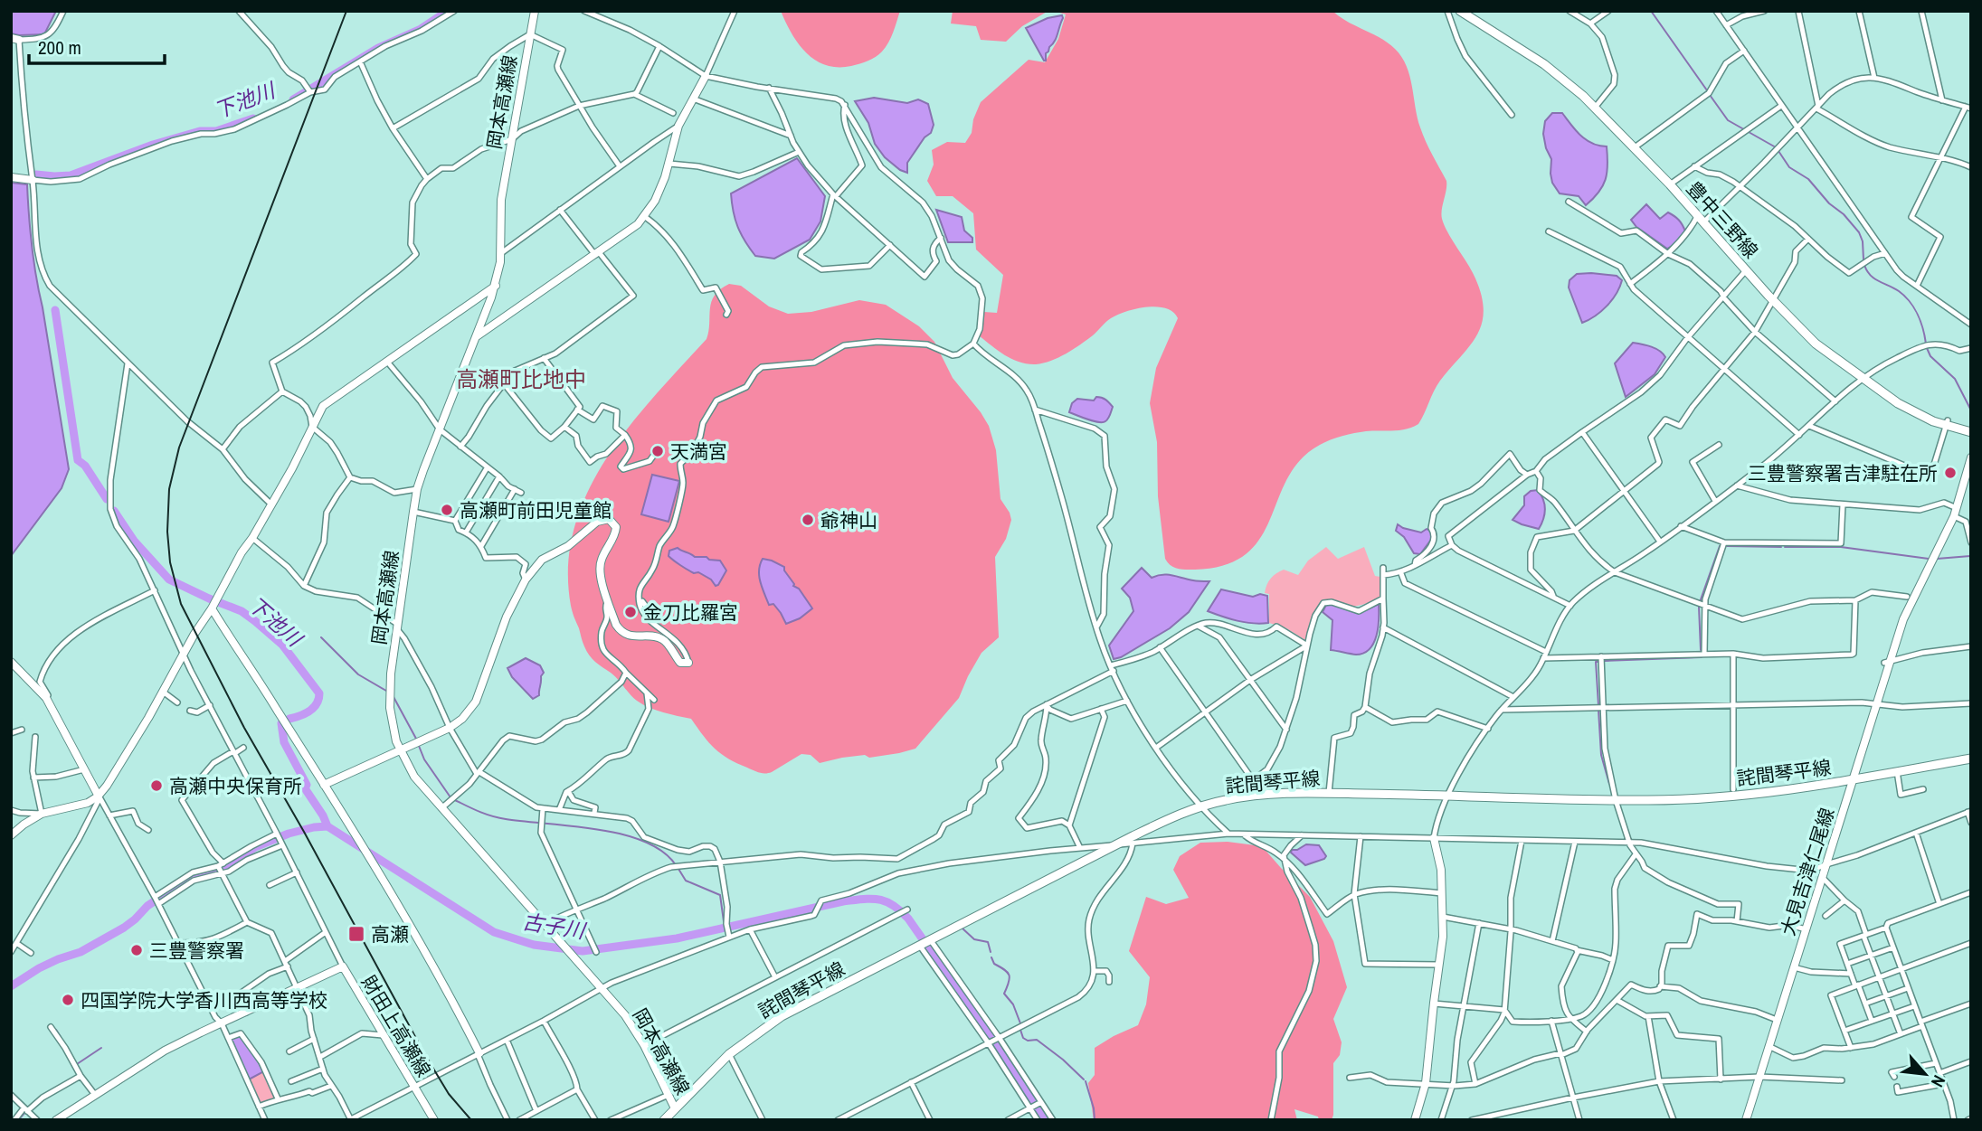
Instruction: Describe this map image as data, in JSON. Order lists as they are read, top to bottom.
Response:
{
  "streets": {
    "main road": ["豊中三野線", "詫間琴平線"],
    "street": ["岡本高瀬線", "大見吉津仁尾線", "財田上高瀬線"]
  },
  "crossings": [
    ["岡本高瀬線", "詫間琴平線"],
    ["詫間琴平線", "大見吉津仁尾線"]
  ],
  "districts": ["高瀬町比地中"],
  "water": ["下池川", "古子川"],
  "places": {
    "other": [
      "天満宮",
      "三豊警察署吉津駐在所",
      "高瀬町前田児童館",
      "爺神山",
      "金刀比羅宮",
      "高瀬中央保育所",
      "三豊警察署",
      "四国学院大学香川西高等学校"
    ],
    "transit": ["高瀬"]
  },
  "scale_bar": "200 m",
  "north": "bottom right"
}
